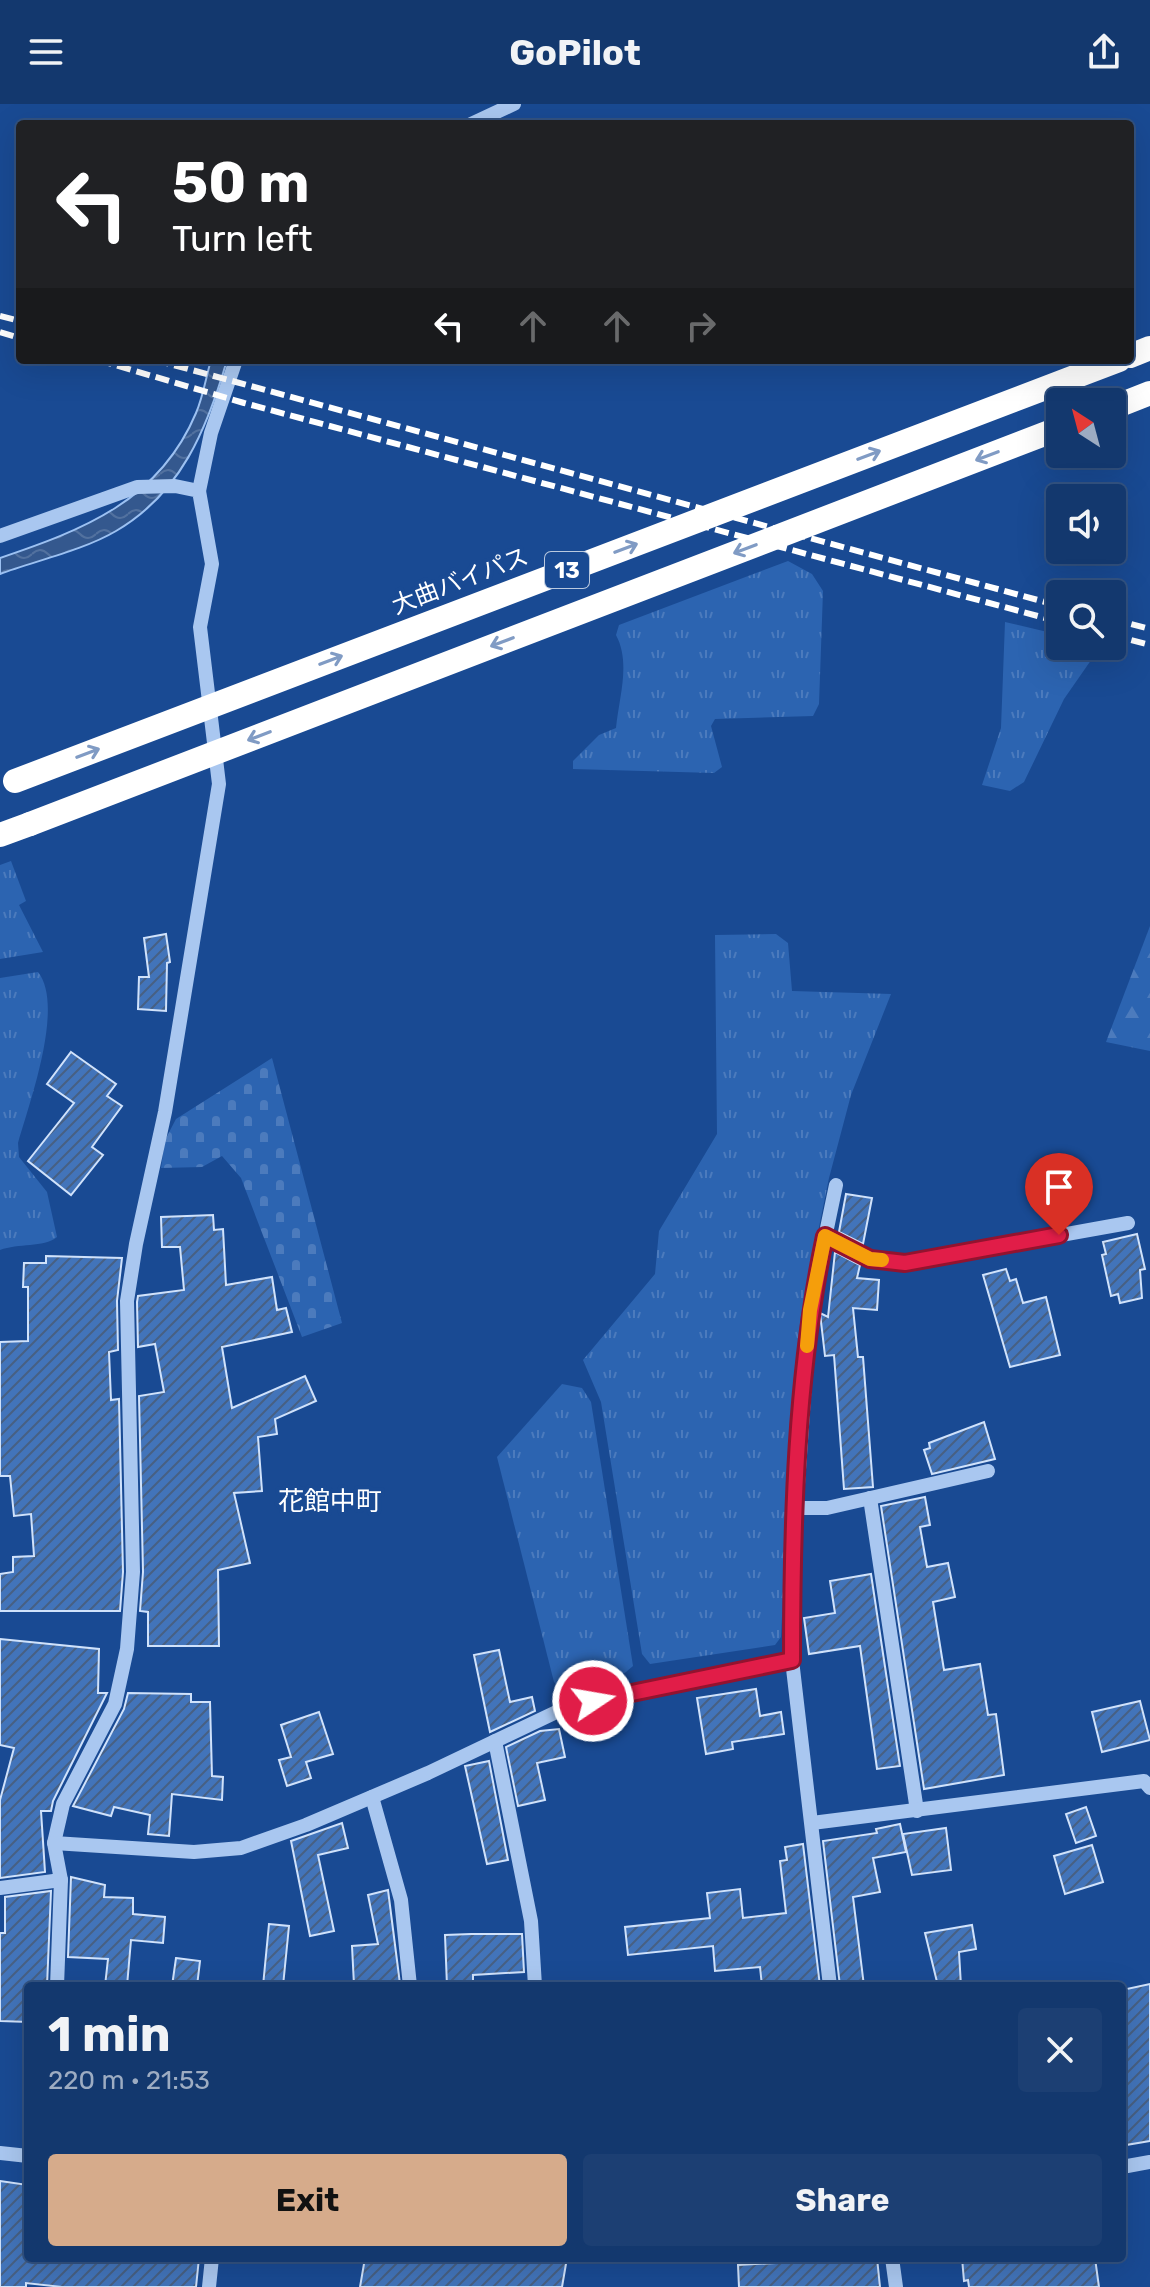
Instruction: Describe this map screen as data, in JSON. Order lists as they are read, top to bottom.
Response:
{
  "streets": {
    "highway": ["13", "大曲バイパス"]
  },
  "districts": ["花館中町"],
  "north": "top left",
  "page": {
    "header": "GoPilot",
    "turn": ["50 m", "Turn left"],
    "heading": ["1 min", "220 m · 21:53"],
    "buttons": ["Exit", "Share"]
  }
}
